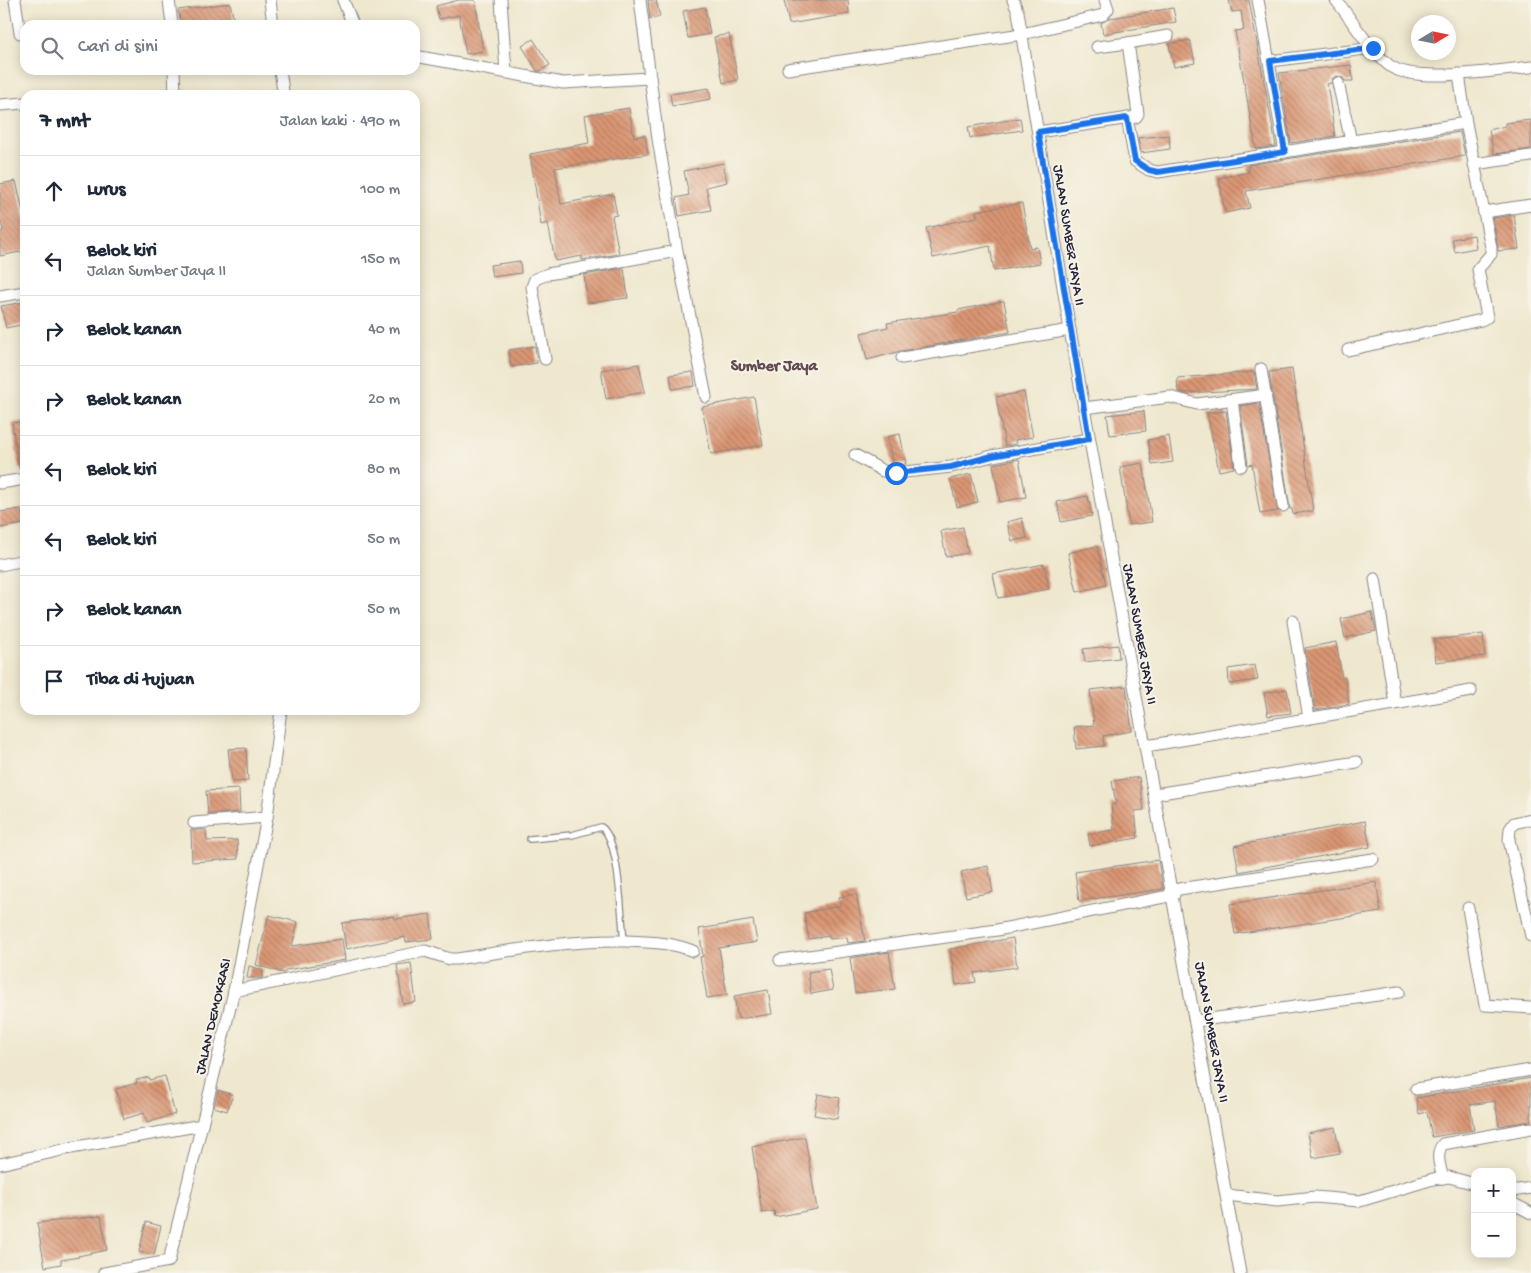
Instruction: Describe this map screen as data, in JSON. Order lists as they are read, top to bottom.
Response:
{
  "streets": {
    "street": ["JALAN SUMBER JAYA II", "JALAN DEMOKRASI"]
  },
  "districts": ["Sumber Jaya"],
  "north": "right",
  "page": {
    "search": "Cari di sini",
    "heading": ["7 mnt", "Jalan kaki · 490 m"],
    "list": [
      ["Lurus", "100 m"],
      ["Belok kiri", "Jalan Sumber Jaya II", "150 m"],
      ["Belok kanan", "40 m"],
      ["Belok kanan", "20 m"],
      ["Belok kiri", "80 m"],
      ["Belok kiri", "50 m"],
      ["Belok kanan", "50 m"],
      "Tiba di tujuan"
    ],
    "map_buttons": ["+", "−"]
  }
}
